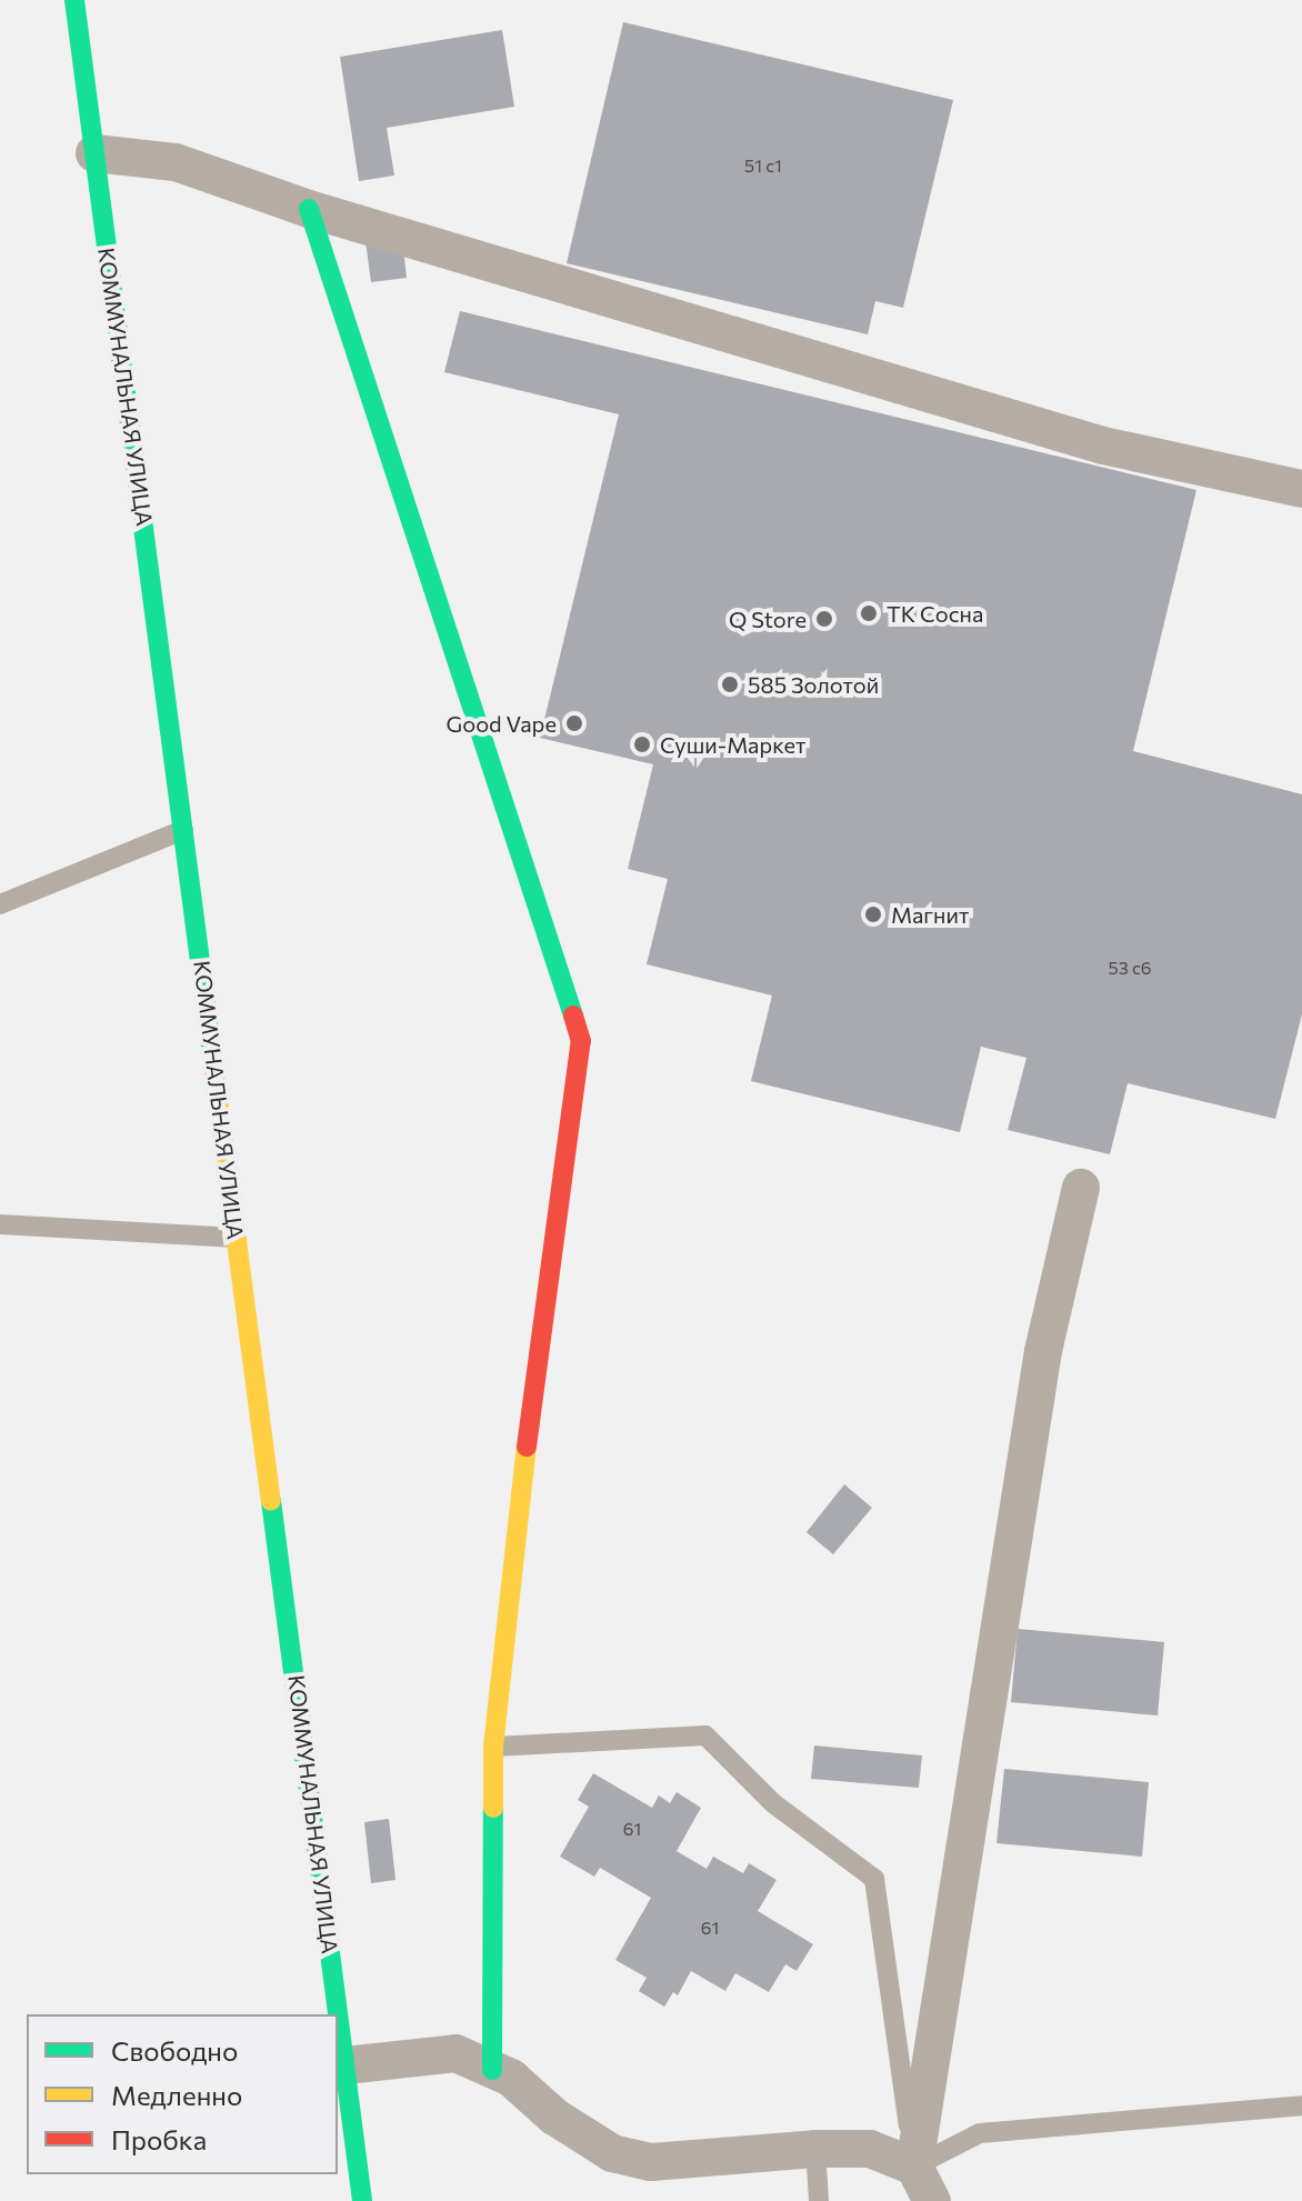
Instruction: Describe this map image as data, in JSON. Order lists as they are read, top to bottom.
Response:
{
  "streets": {
    "main road": ["КОММУНАЛЬНАЯ УЛИЦА"]
  },
  "places": [
    "ТК Сосна",
    "Q Store",
    "585 Золотой",
    "Good Vape",
    "Суши-Маркет",
    "Магнит"
  ],
  "house_numbers": [
    "51 с1",
    "53 с6",
    "61",
    "61"
  ],
  "legend": ["Свободно", "Медленно", "Пробка"]
}
